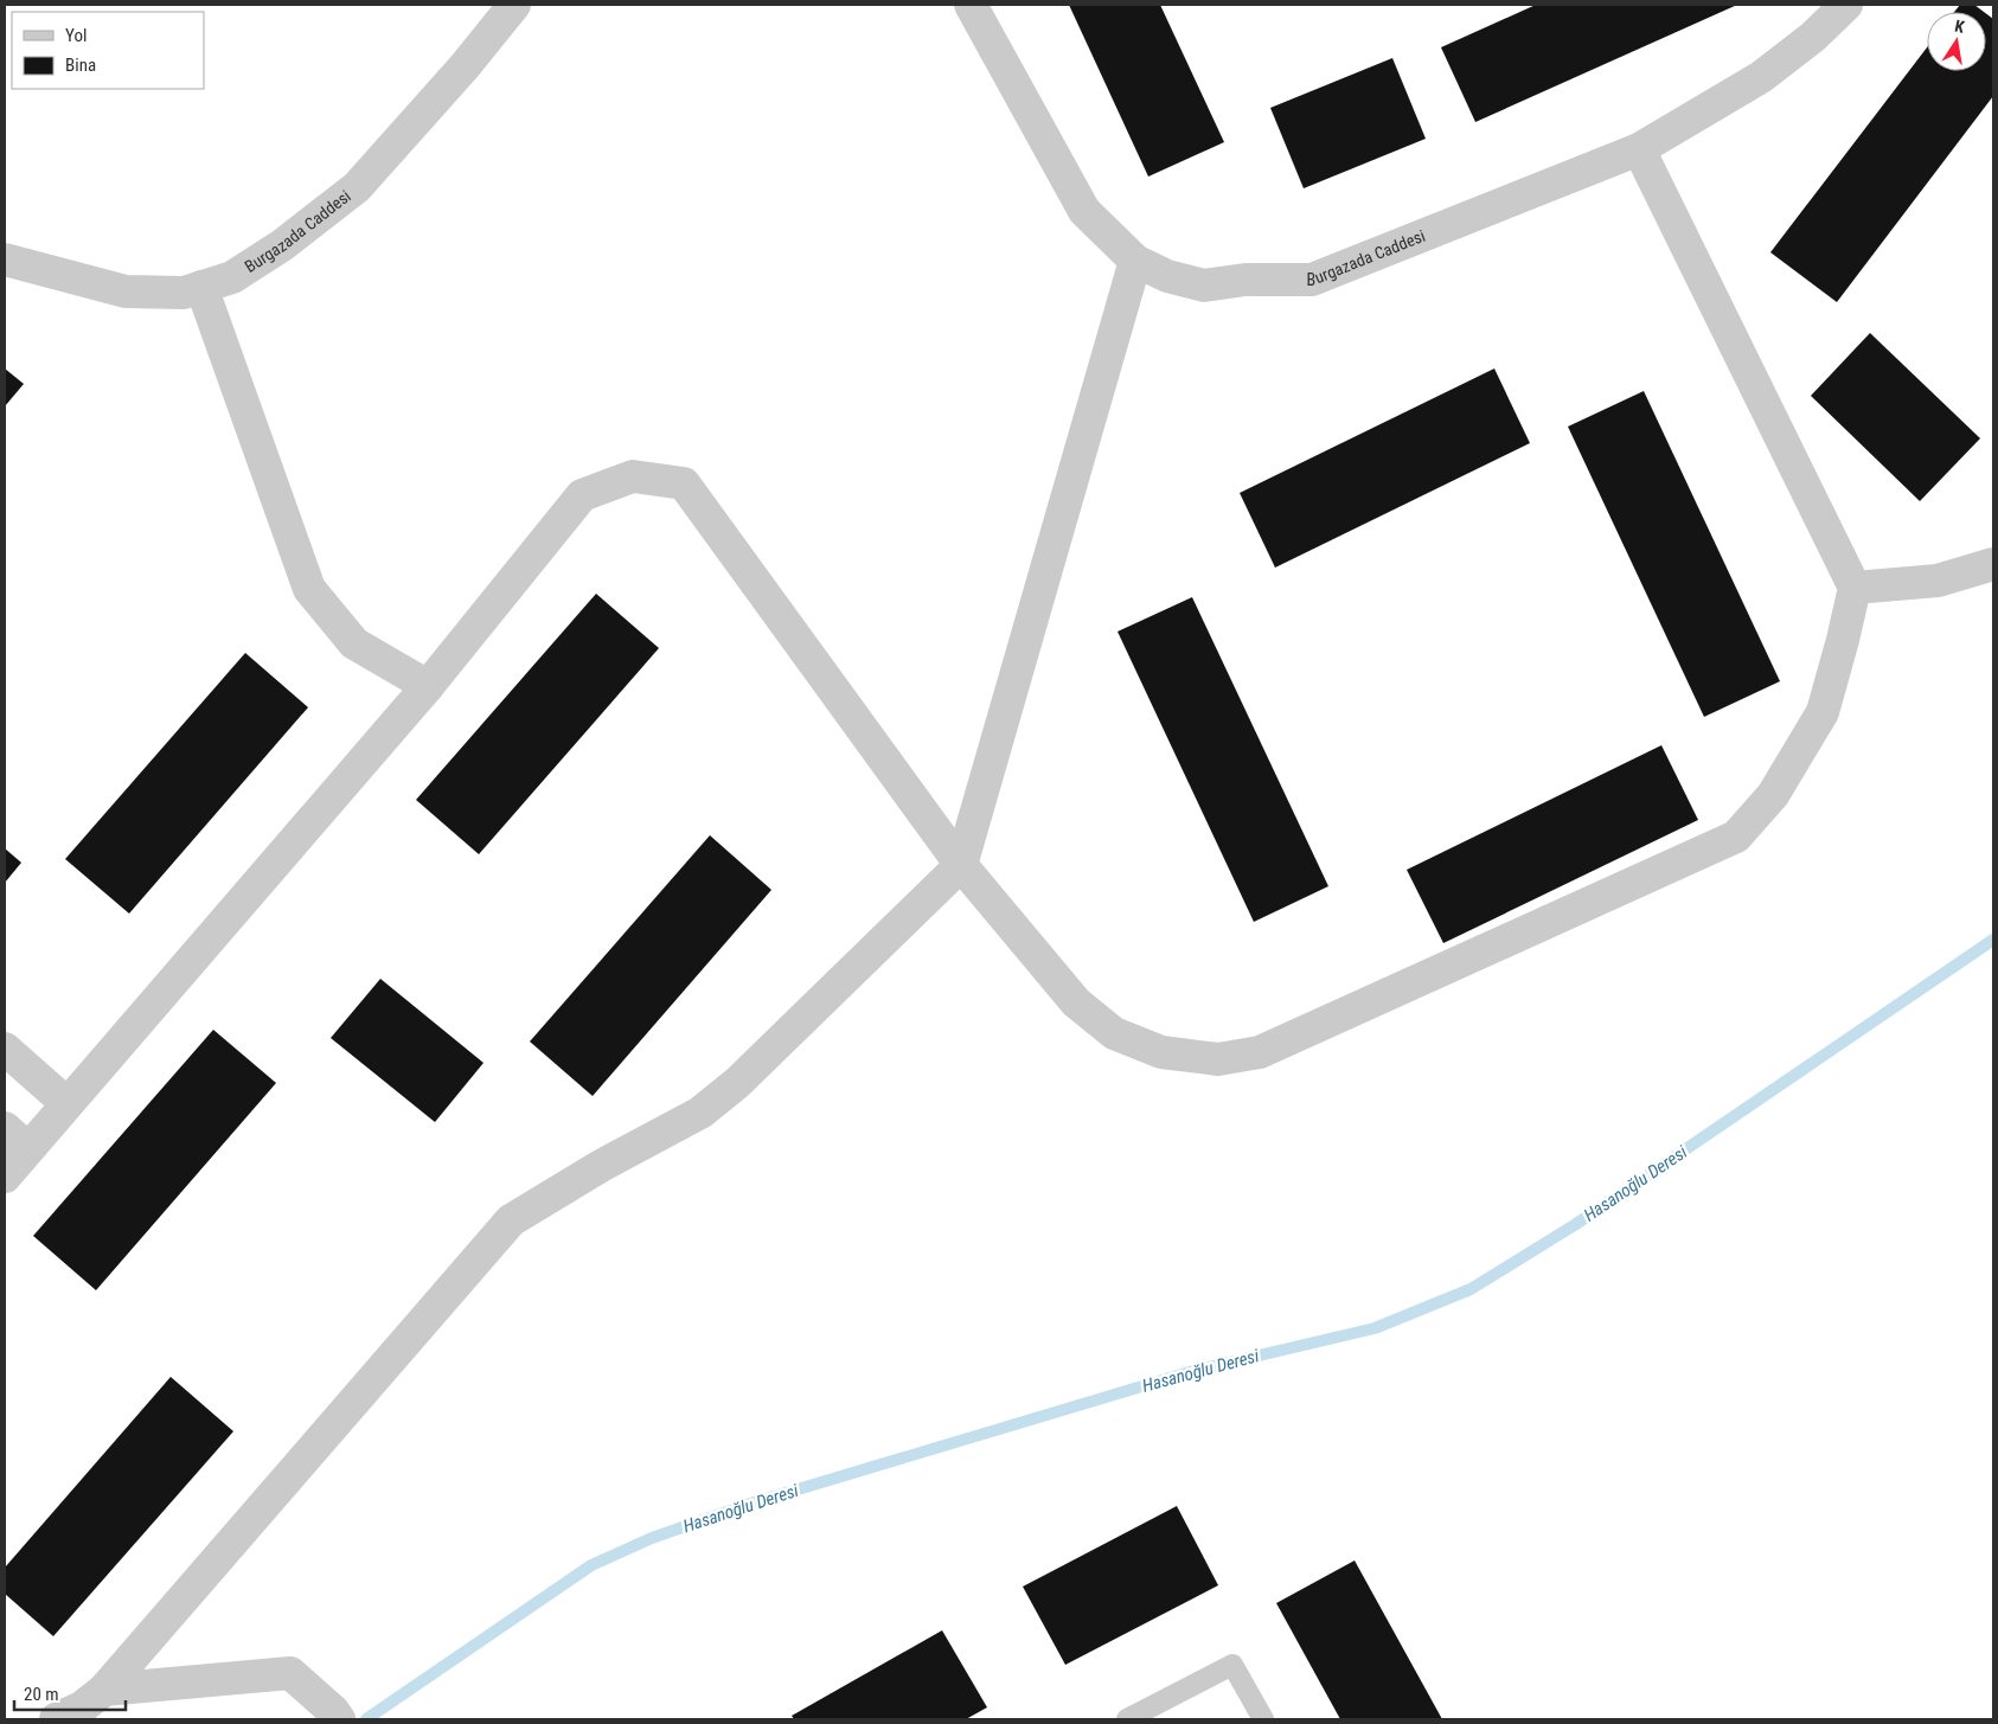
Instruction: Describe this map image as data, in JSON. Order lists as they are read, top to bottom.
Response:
{
  "streets": {
    "street": ["Burgazada Caddesi"]
  },
  "water": ["Hasanoğlu Deresi"],
  "legend": ["Yol", "Bina"],
  "scale_bar": "20 m",
  "north": "top"
}
